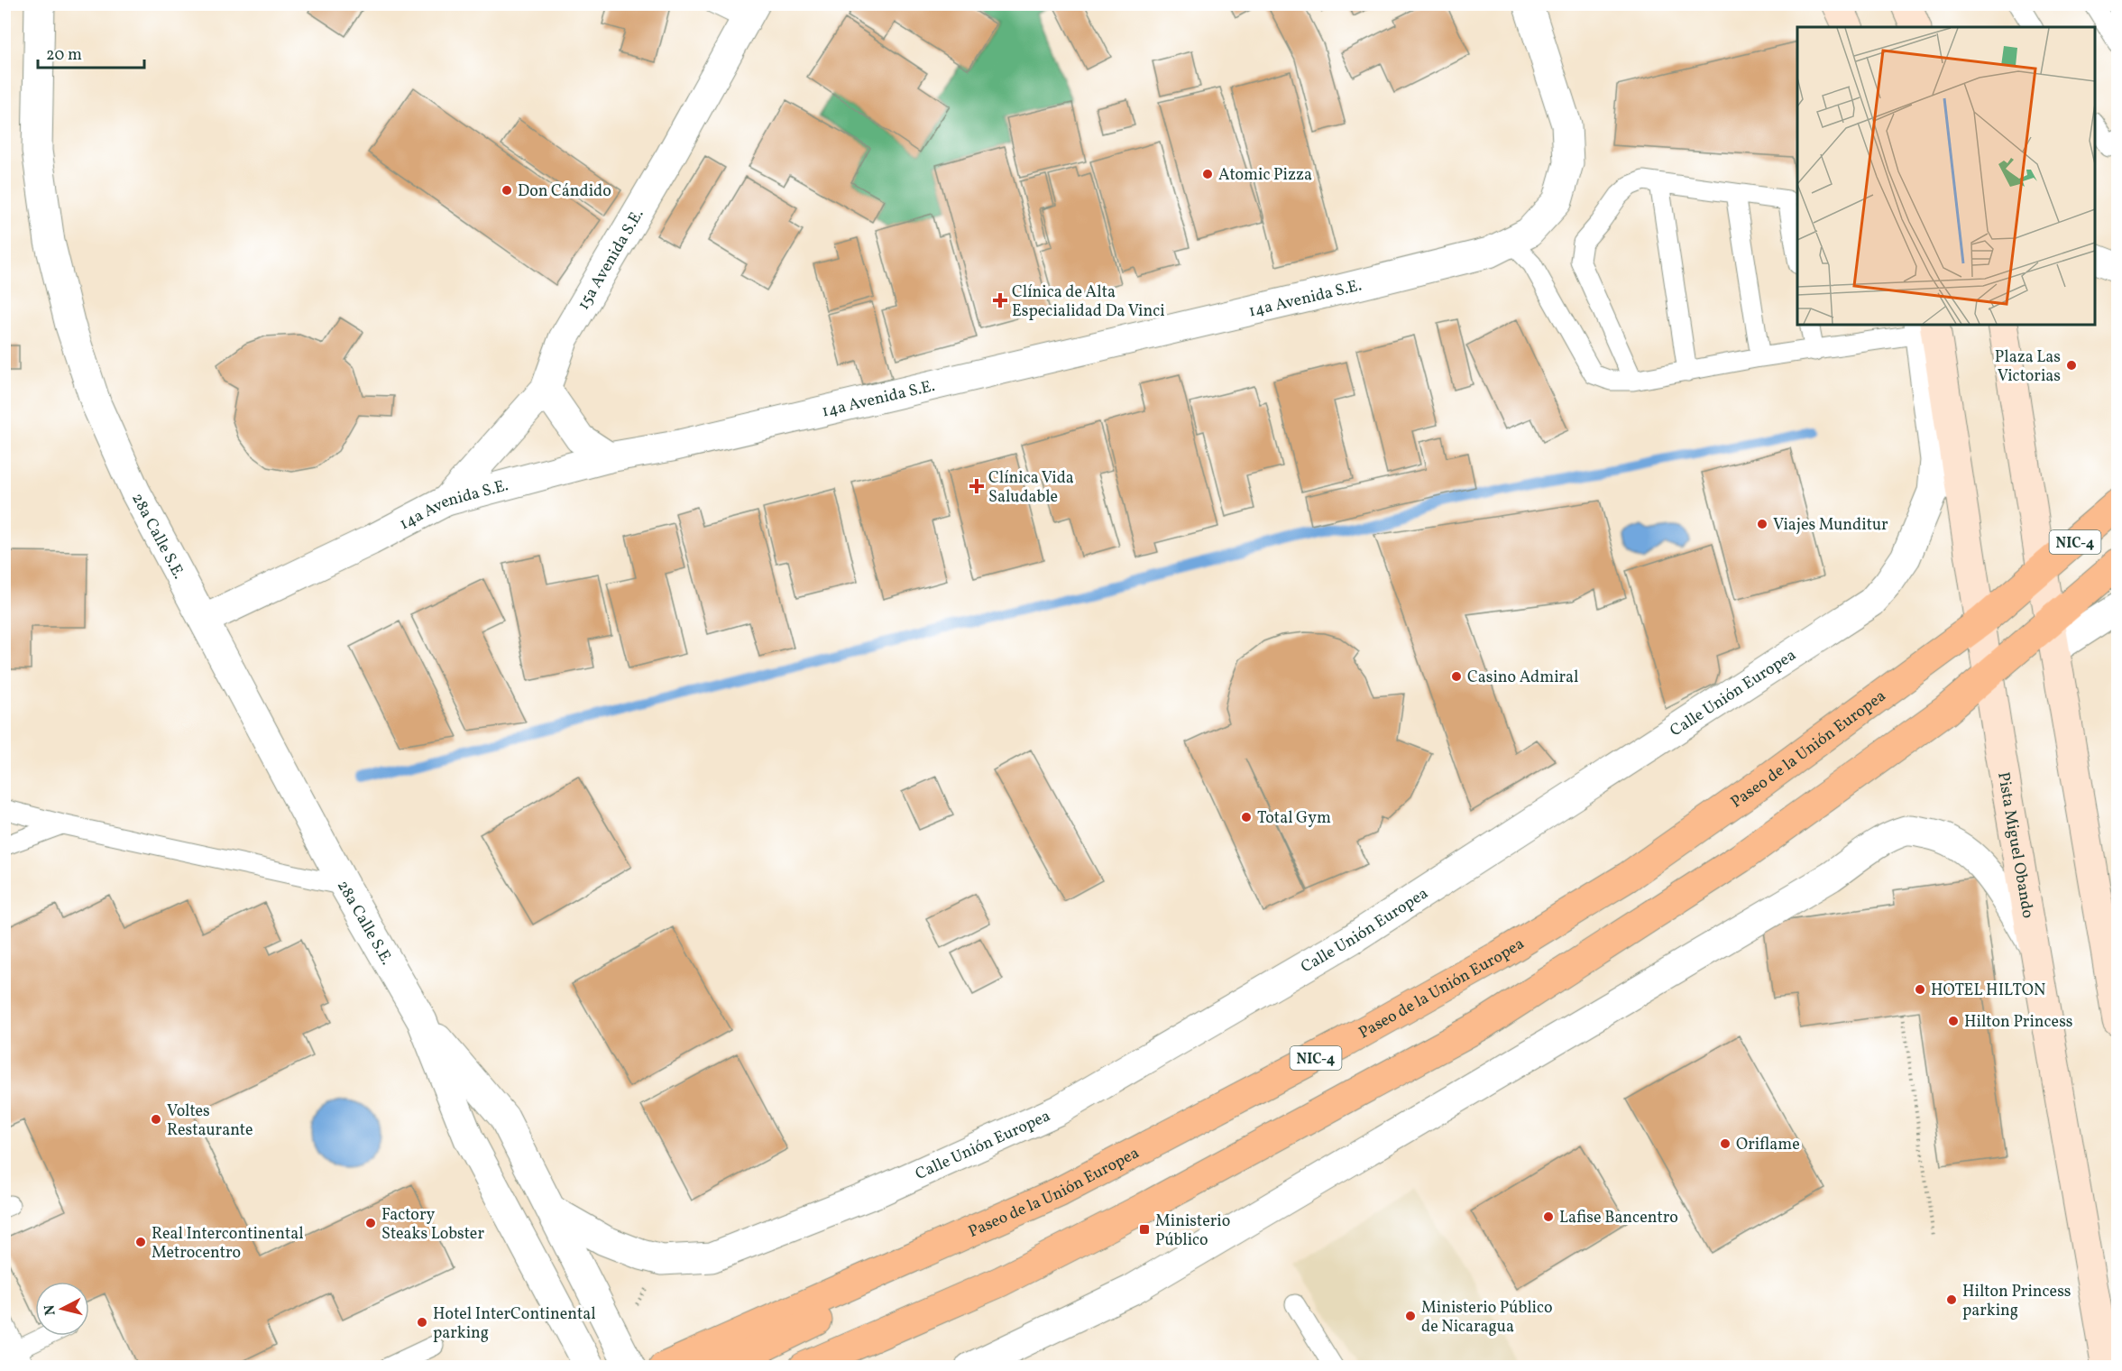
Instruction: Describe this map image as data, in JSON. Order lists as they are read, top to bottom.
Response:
{
  "streets": {
    "highway": ["NIC-4", "Paseo de la Unión Europea"],
    "main road": ["Pista Miguel Obando"],
    "street": [
      "15a Avenida S.E.",
      "14a Avenida S.E.",
      "28a Calle S.E.",
      "Calle Unión Europea"
    ]
  },
  "crossings": [
    ["15a Avenida S.E.", "14a Avenida S.E."],
    ["14a Avenida S.E.", "28a Calle S.E."],
    ["28a Calle S.E.", "Calle Unión Europea"],
    ["NIC-4", "Pista Miguel Obando"],
    ["Calle Unión Europea", "Pista Miguel Obando"],
    ["Paseo de la Unión Europea", "Pista Miguel Obando"]
  ],
  "places": {
    "other": [
      "Atomic Pizza",
      "Don Cándido",
      "Plaza Las Victorias",
      "Viajes Munditur",
      "Casino Admiral",
      "Total Gym",
      "HOTEL HILTON",
      "Hilton Princess",
      "Voltes Restaurante",
      "Oriflame",
      "Lafise Bancentro",
      "Factory Steaks Lobster",
      "Real Intercontinental Metrocentro",
      "Hilton Princess parking",
      "Ministerio Público de Nicaragua",
      "Hotel InterContinental parking"
    ],
    "health": ["Clínica de Alta Especialidad Da Vinci", "Clínica Vida Saludable"],
    "transit": ["Ministerio Público"]
  },
  "scale_bar": "20 m",
  "north": "left"
}
